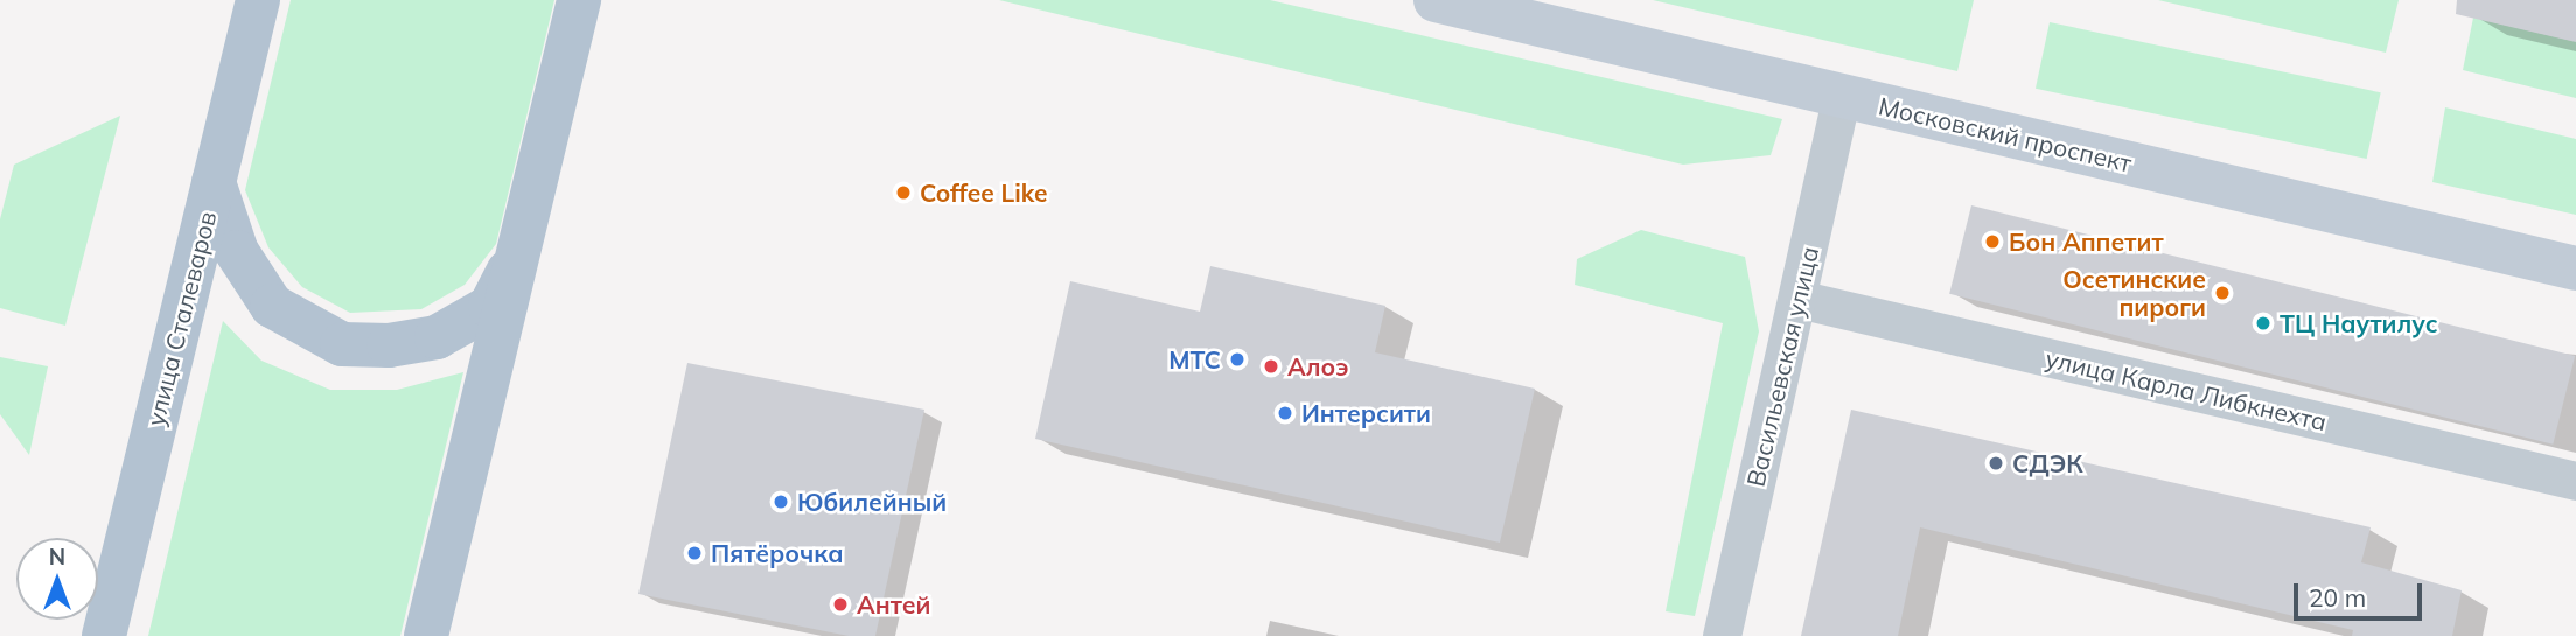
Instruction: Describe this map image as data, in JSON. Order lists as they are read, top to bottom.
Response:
{
  "streets": {
    "main road": ["улица Сталеваров"],
    "street": ["Московский проспект", "Васильевская улица", "улица Карла Либкнехта"]
  },
  "crossings": [
    ["Московский проспект", "Васильевская улица"],
    ["Васильевская улица", "улица Карла Либкнехта"]
  ],
  "places": [
    "Coffee Like",
    "Бон Аппетит",
    "Осетинские пироги",
    "ТЦ Наутилус",
    "МТС",
    "Алоэ",
    "Интерсити",
    "СДЭК",
    "Юбилейный",
    "Пятёрочка",
    "Антей"
  ],
  "scale_bar": "20 m",
  "north": "top"
}
